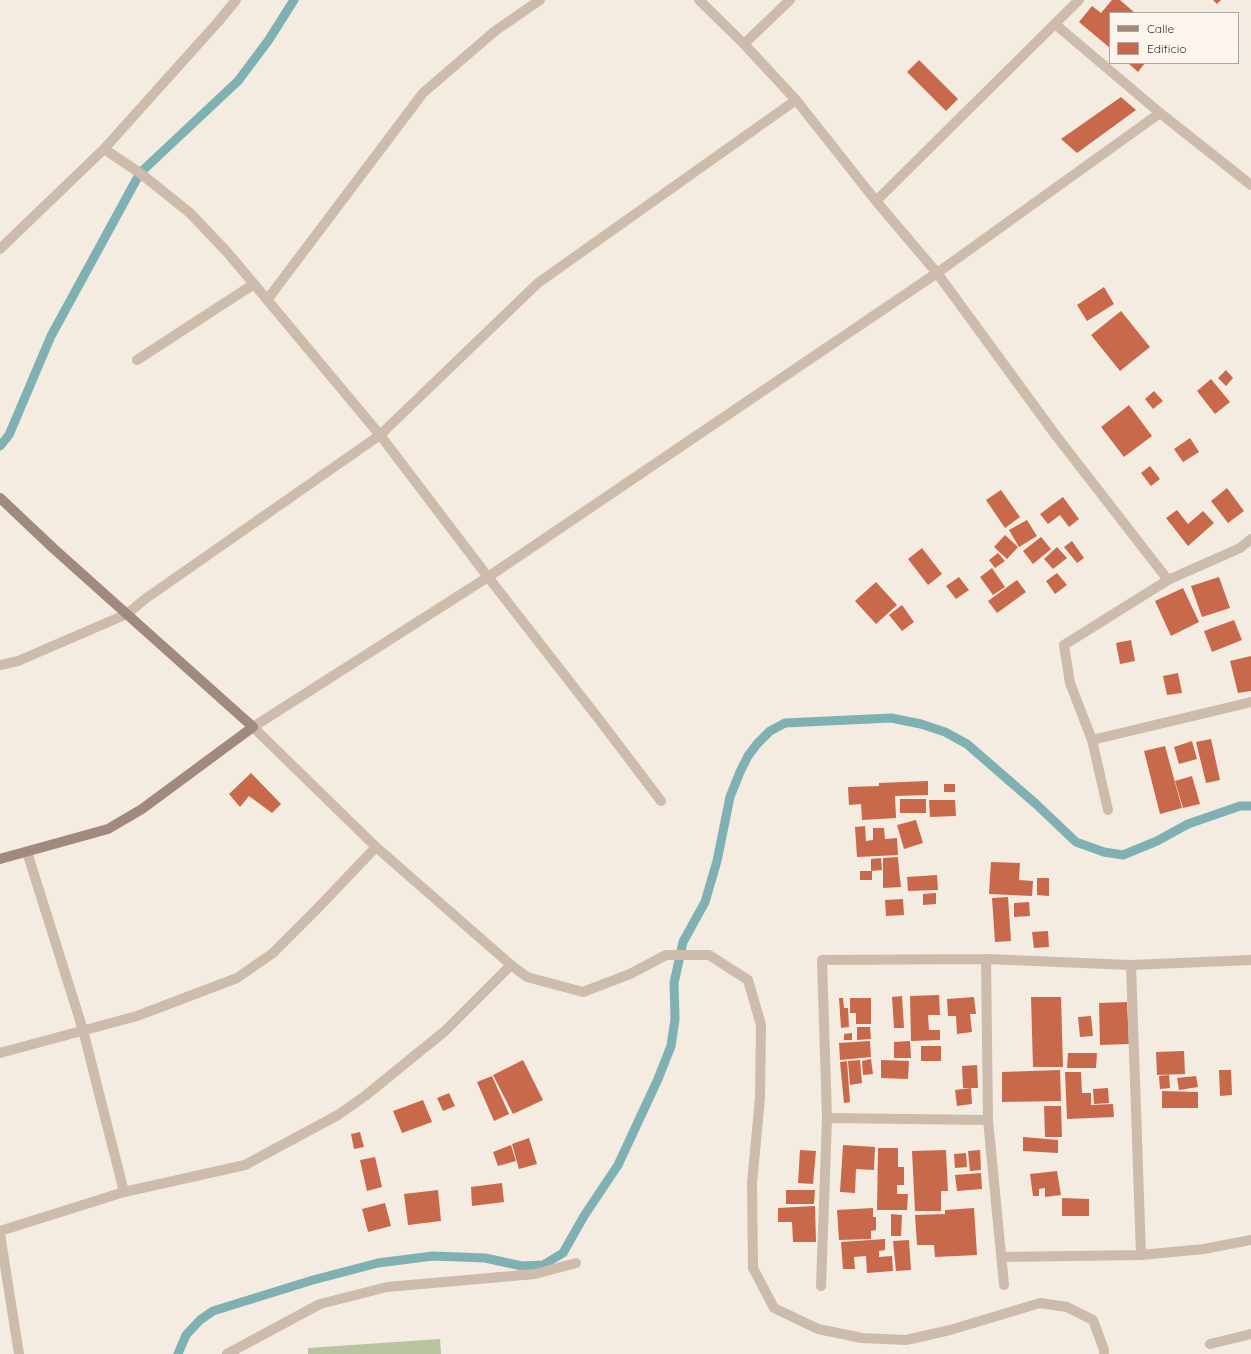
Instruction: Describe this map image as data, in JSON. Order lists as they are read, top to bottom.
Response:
{
  "legend": ["Calle", "Edificio"]
}
